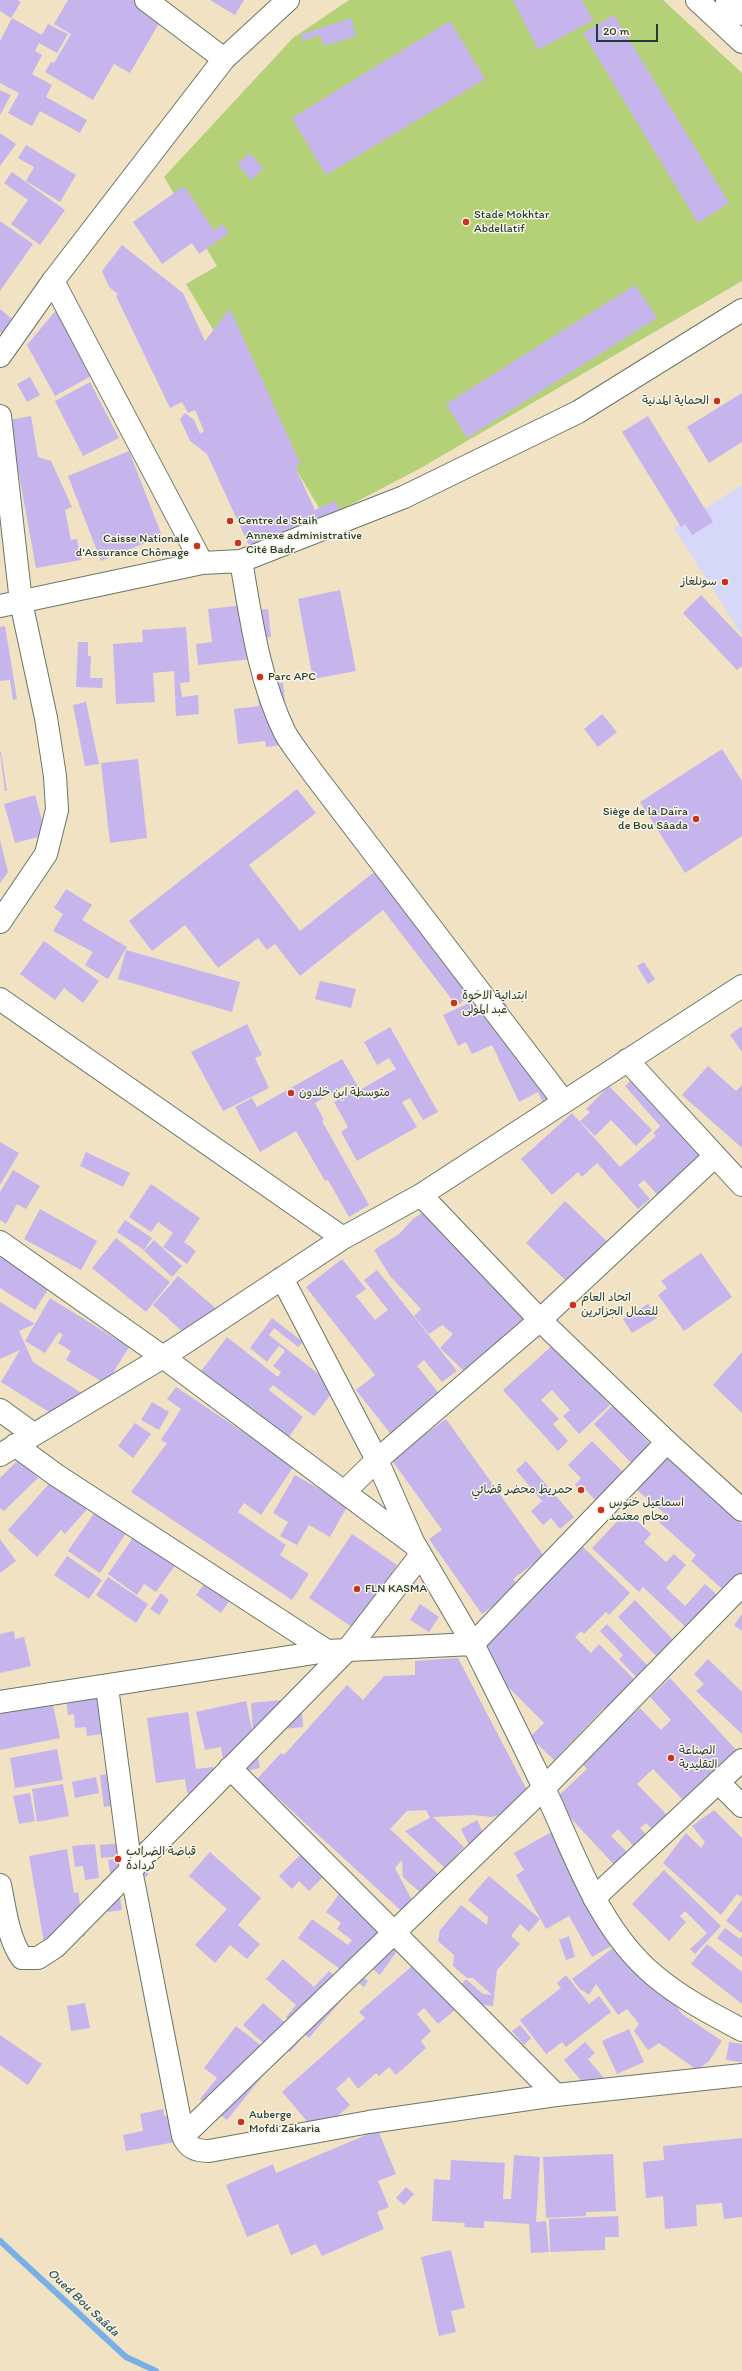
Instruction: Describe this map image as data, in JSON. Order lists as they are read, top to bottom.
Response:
{
  "water": ["Oued Bou Saâda"],
  "places": [
    "Stade Mokhtar Abdellatif",
    "الحماية المدنية",
    "Centre de Staih",
    "Annexe administrative Cité Badr",
    "Caisse Nationale d'Assurance Chômage",
    "سونلغاز",
    "Parc APC",
    "Siège de la Daïra de Bou Sâada",
    "ابتدائية الاخوة عبد المولى",
    "متوسطة ابن خلدون",
    "اتحاد العام للعمال الجزائرين",
    "حمريط محضر قضائي",
    "اسماعيل خنوس محام معتمد",
    "FLN KASMA",
    "الصناعة التقليدية",
    "قباضة الضرائب كردادة",
    "Auberge Mofdi Zakaria"
  ],
  "scale_bar": "20 m"
}
